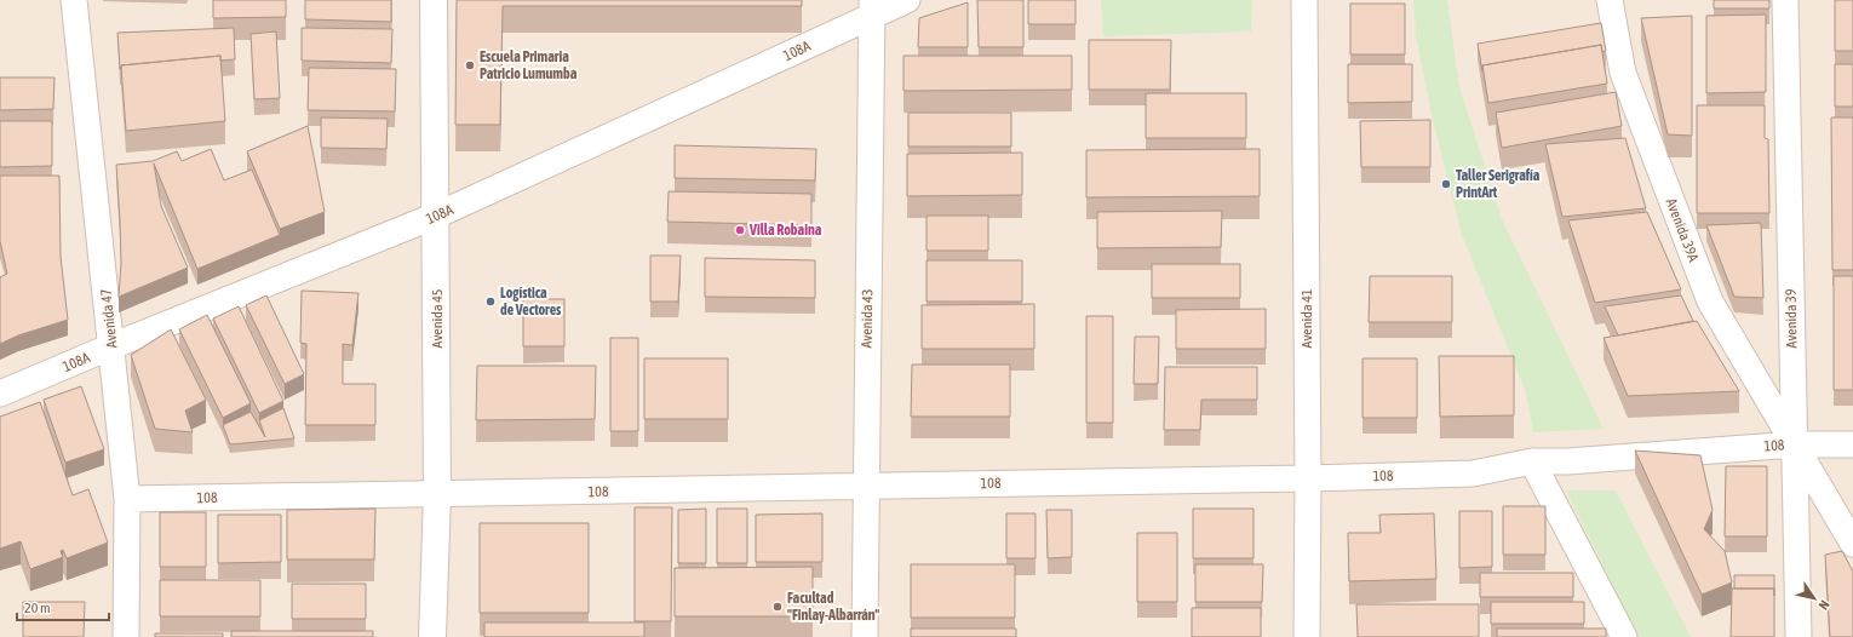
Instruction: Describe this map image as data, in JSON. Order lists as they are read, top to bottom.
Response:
{
  "streets": {
    "street": [
      "108A",
      "Avenida 39A",
      "Avenida 47",
      "Avenida 45",
      "Avenida 43",
      "Avenida 41",
      "Avenida 39",
      "108"
    ]
  },
  "crossings": [
    ["108A", "Avenida 47"],
    ["108A", "Avenida 45"],
    ["108A", "Avenida 43"],
    ["Avenida 39A", "Avenida 39"],
    ["Avenida 39A", "108"],
    ["Avenida 47", "108"],
    ["Avenida 45", "108"],
    ["Avenida 43", "108"],
    ["Avenida 41", "108"],
    ["Avenida 39", "108"]
  ],
  "places": [
    "Escuela Primaria Patricio Lumumba",
    "Taller Serigrafía PrintArt",
    "Villa Robaina",
    "Logística de Vectores",
    "Facultad \"Finlay-Albarrán\""
  ],
  "scale_bar": "20 m",
  "north": "bottom right"
}
